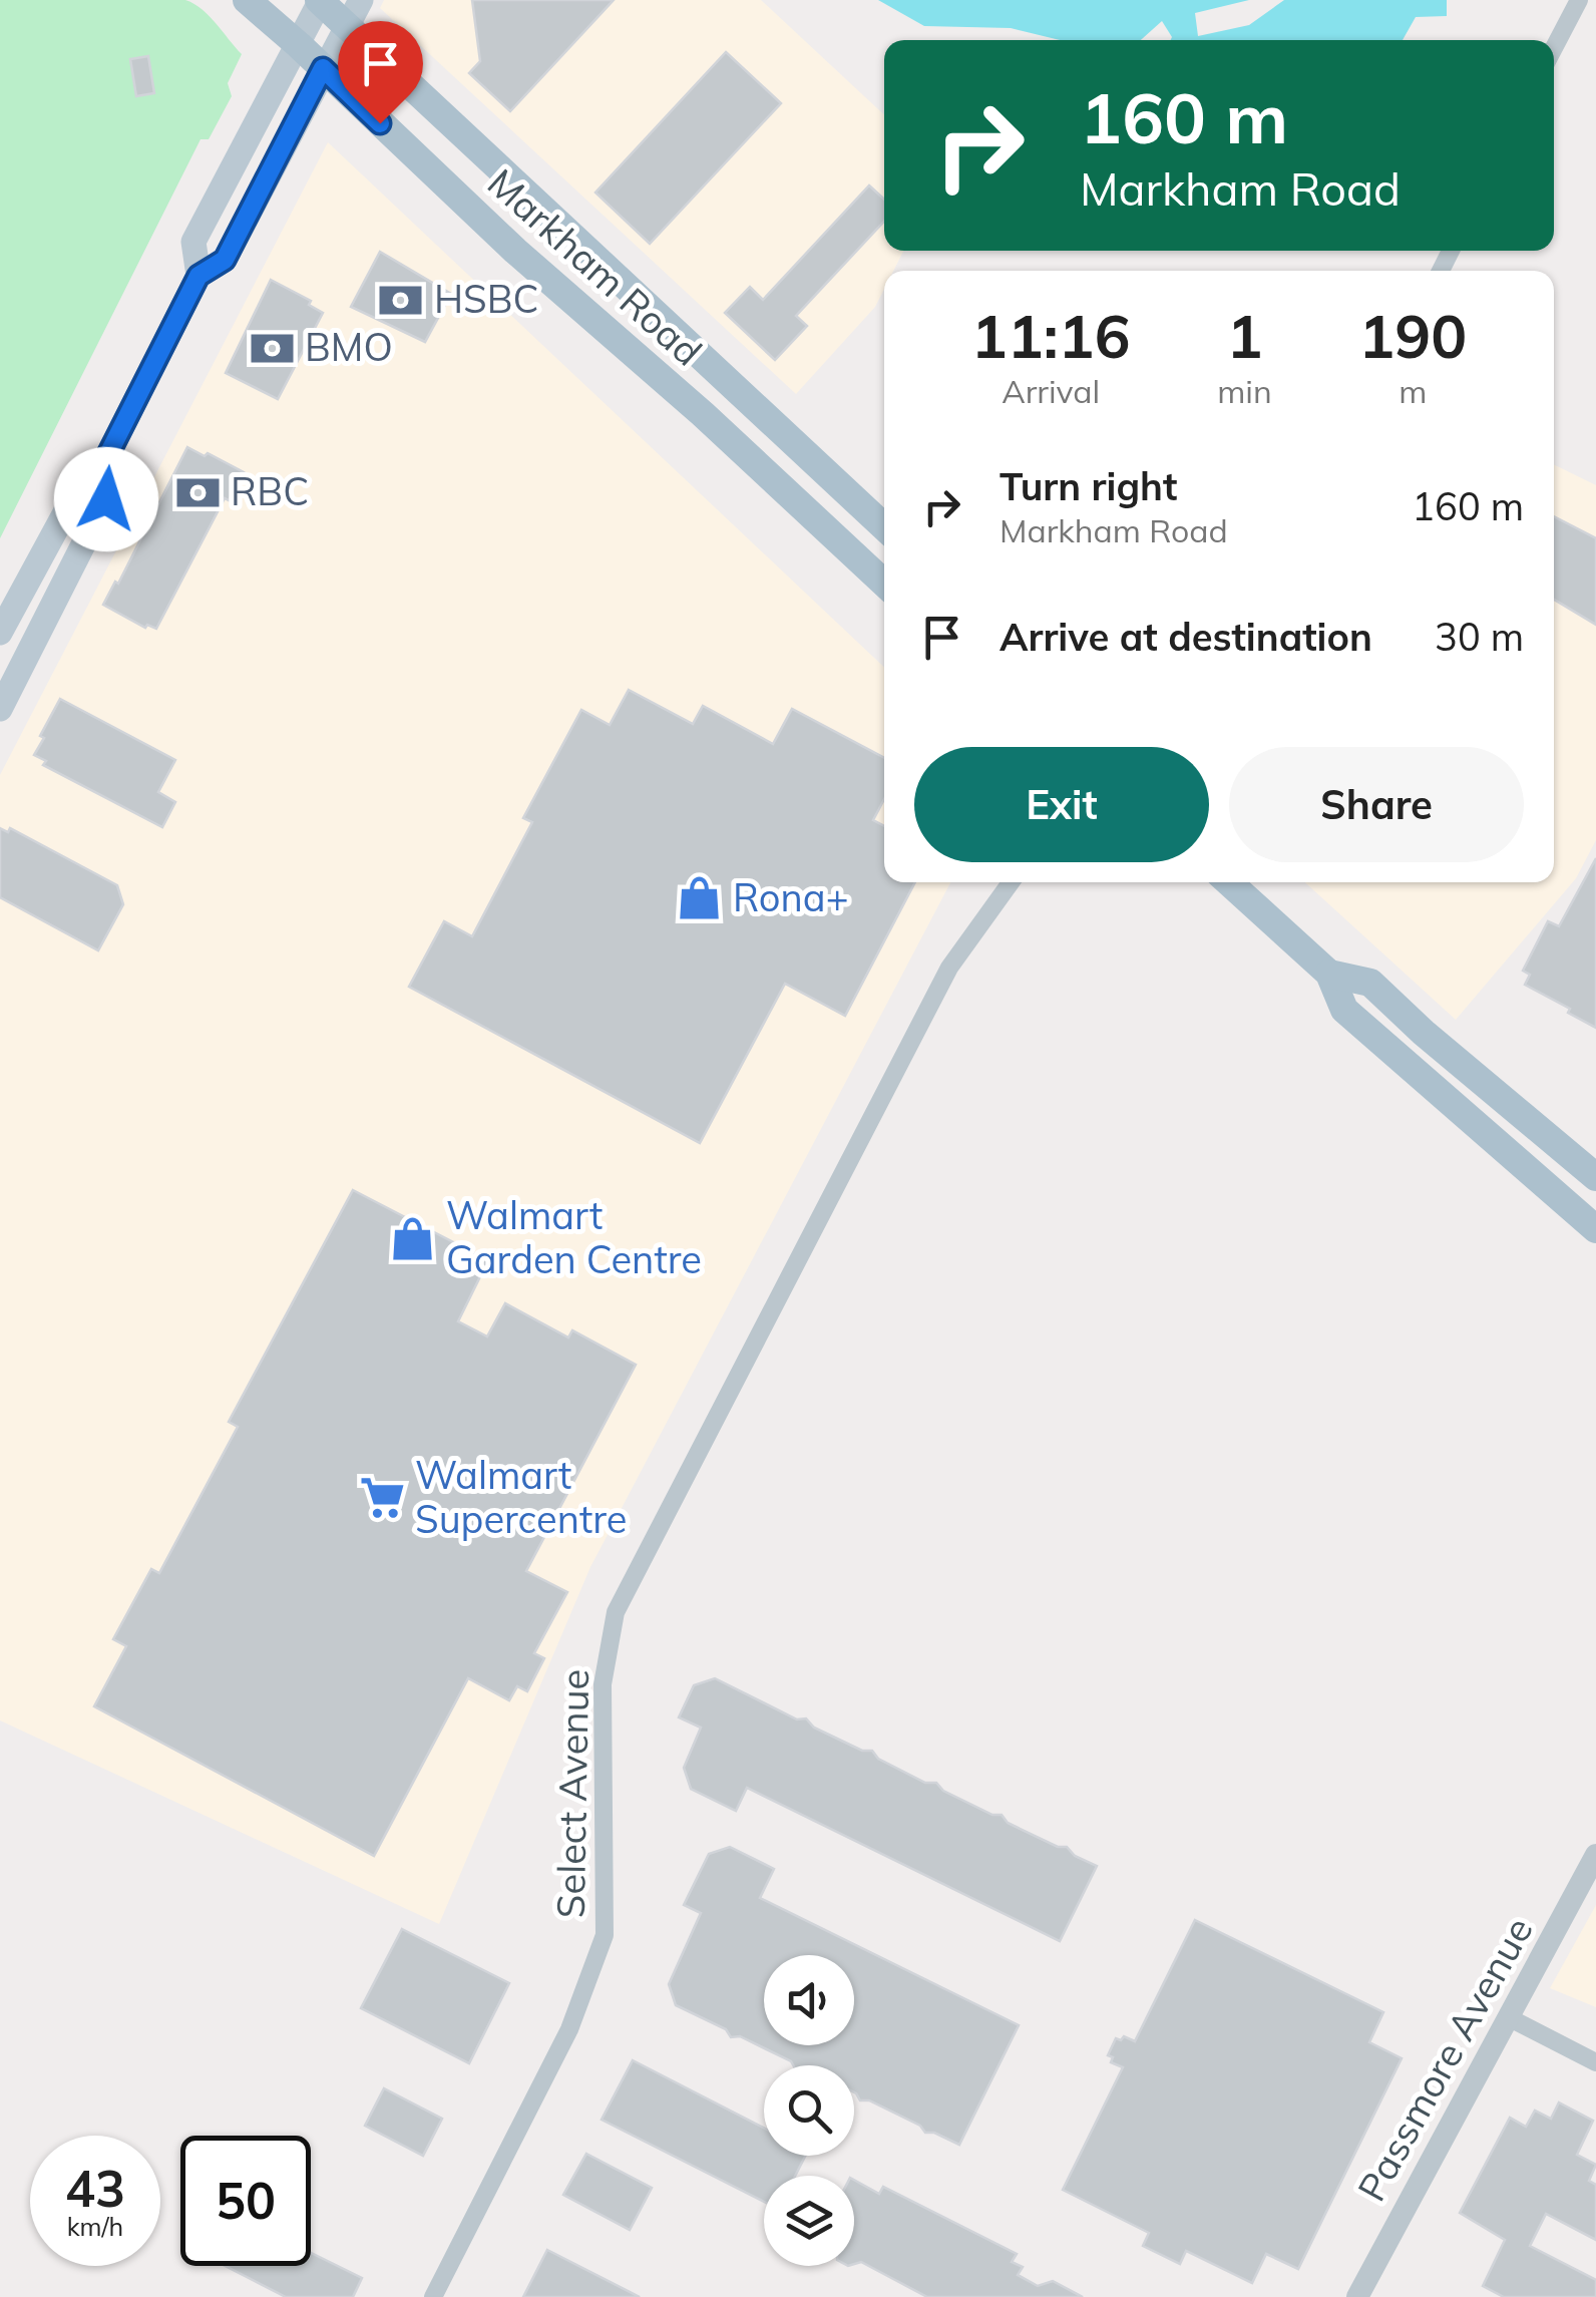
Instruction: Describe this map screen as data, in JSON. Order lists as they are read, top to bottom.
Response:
{
  "streets": {
    "main road": ["Markham Road"],
    "street": ["Select Avenue", "Passmore Avenue"]
  },
  "places": {
    "bank": ["HSBC", "BMO", "RBC"],
    "shop": ["Rona+", "Walmart Garden Centre"],
    "supermarket": ["Walmart Supercentre"]
  },
  "page": {
    "turn": ["160 m", "Markham Road"],
    "eta": [
      "11:16",
      "Arrival",
      "1",
      "min",
      "190",
      "m"
    ],
    "list": [
      {
        "name": "Turn right",
        "note": "Markham Road",
        "value": "160 m"
      },
      {
        "name": "Arrive at destination",
        "value": "30 m"
      }
    ],
    "buttons": ["Exit", "Share"],
    "speed": "43 km/h",
    "limit": "50"
  }
}
